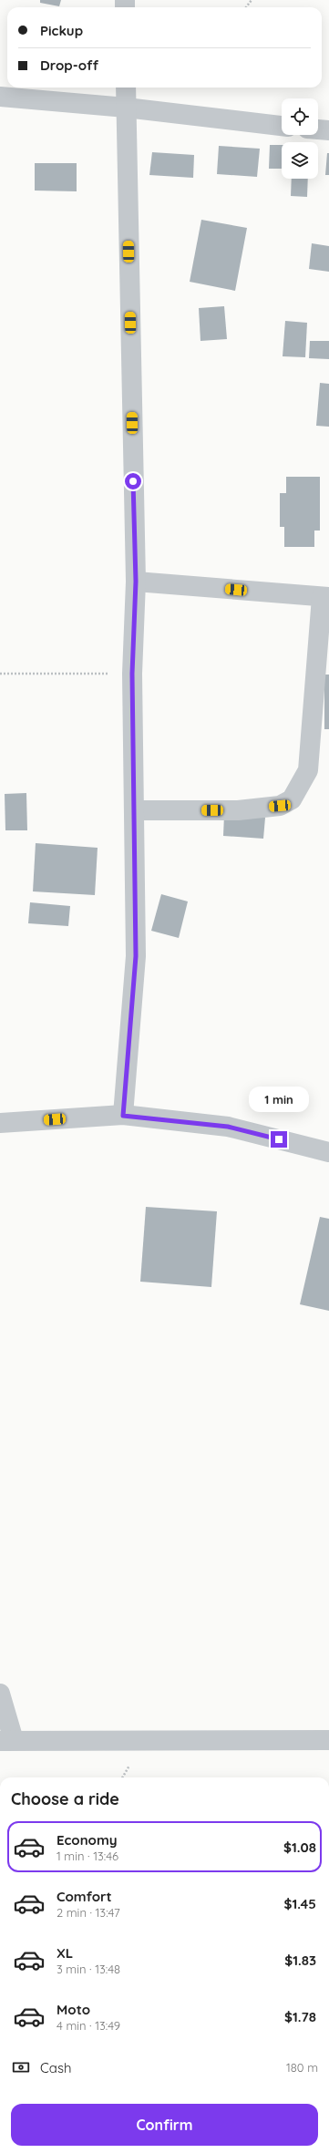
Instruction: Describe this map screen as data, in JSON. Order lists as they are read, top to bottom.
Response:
{
  "page": {
    "banner": ["Pickup", "Drop-off"],
    "bubble": "1 min",
    "heading": "Choose a ride",
    "list": [
      {
        "name": "Economy",
        "note": "1 min · 13:46",
        "value": "$1.08"
      },
      {
        "name": "Comfort",
        "note": "2 min · 13:47",
        "value": "$1.45"
      },
      {
        "name": "XL",
        "note": "3 min · 13:48",
        "value": "$1.83"
      },
      {
        "name": "Moto",
        "note": "4 min · 13:49",
        "value": "$1.78"
      }
    ],
    "pay": ["Cash", "180 m"],
    "buttons": "Confirm"
  }
}
